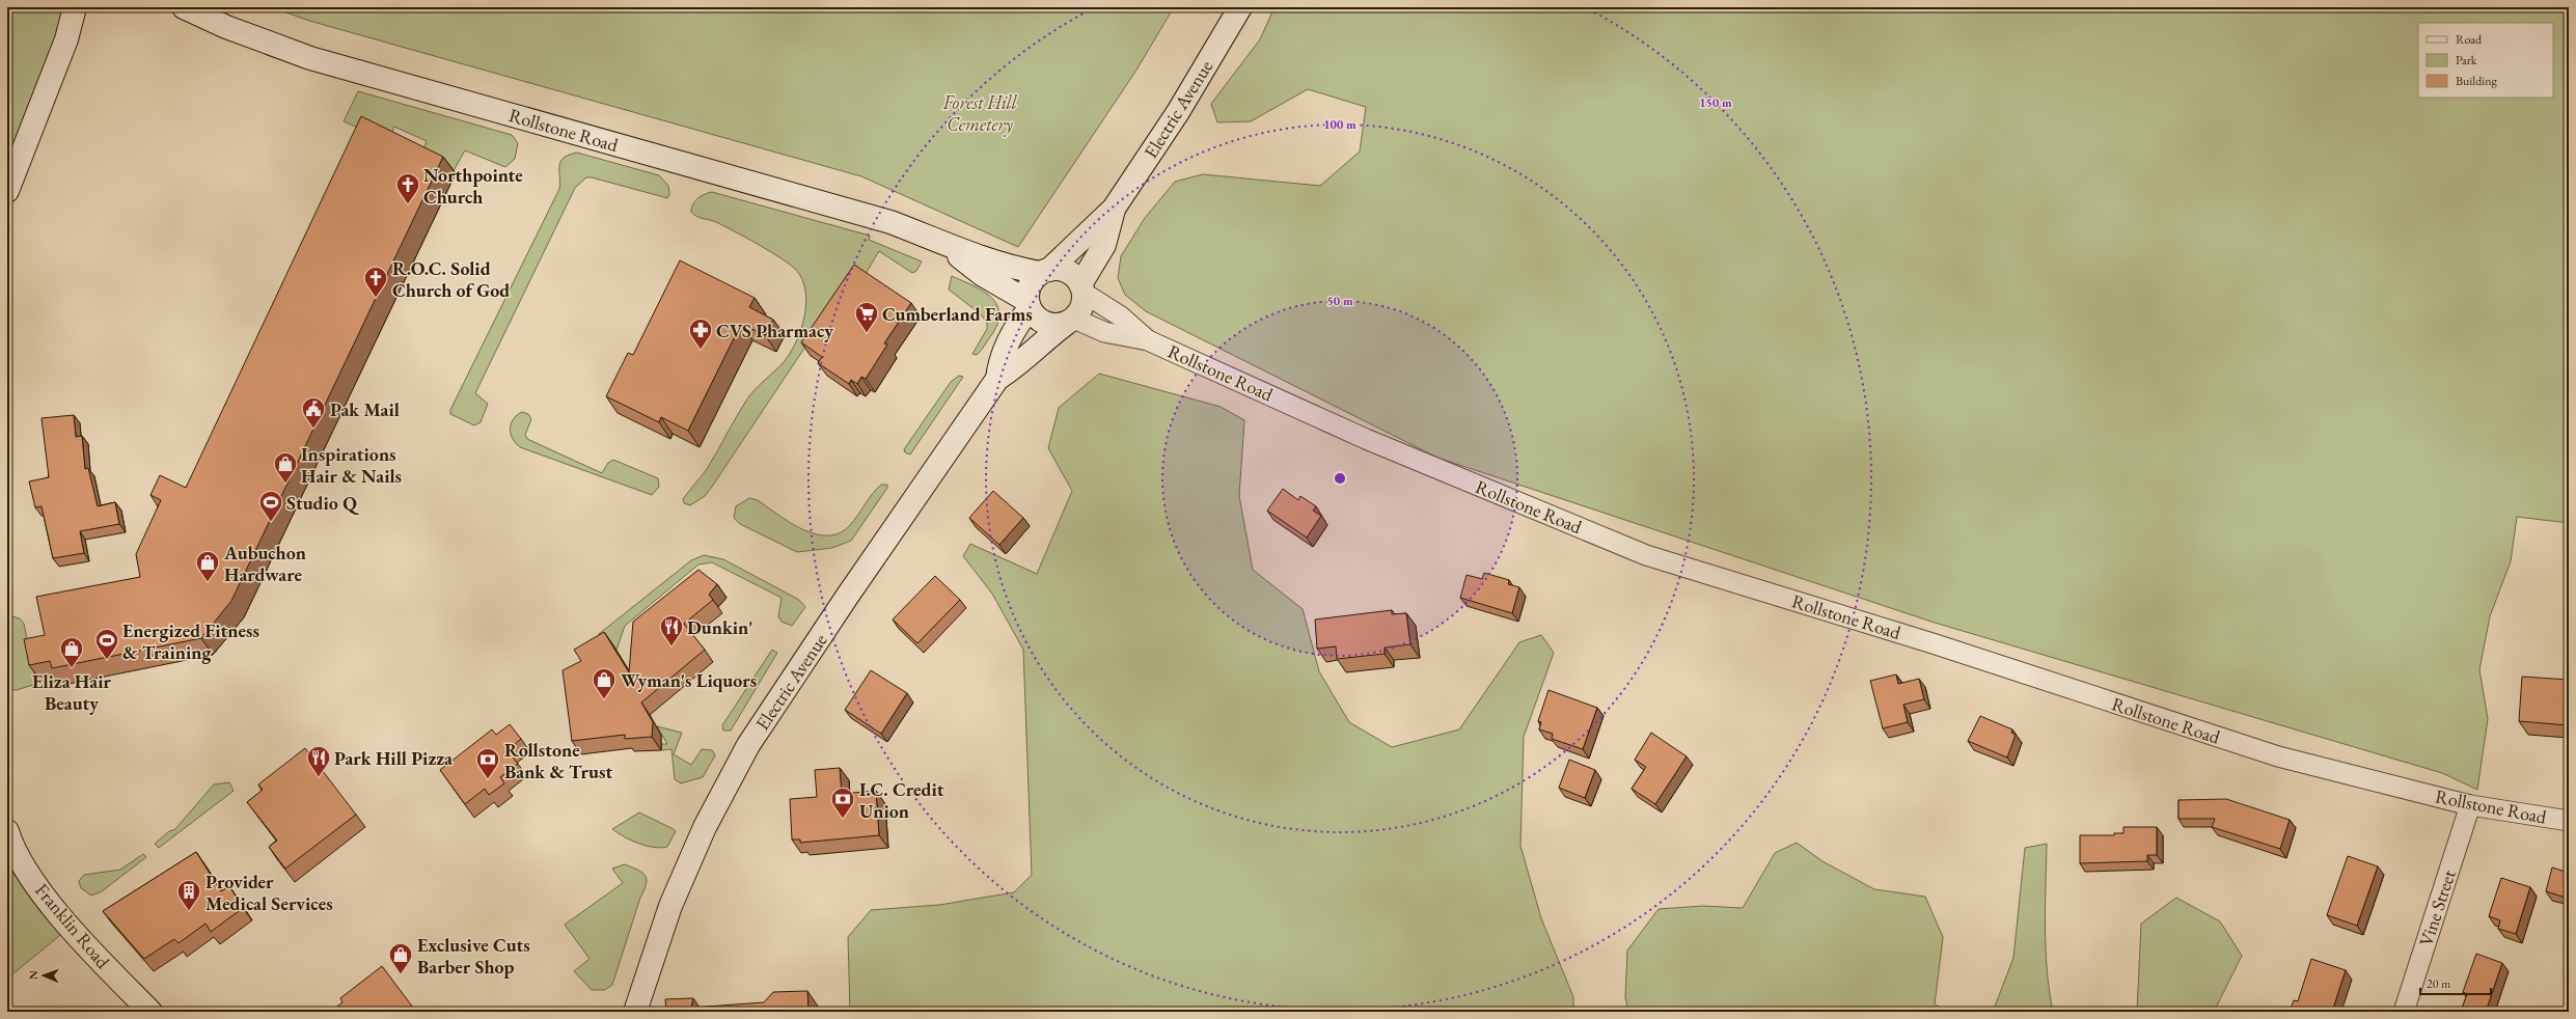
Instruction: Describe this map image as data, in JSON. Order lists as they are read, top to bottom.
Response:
{
  "streets": {
    "main road": ["Electric Avenue", "Rollstone Road", "Franklin Road"],
    "street": ["Vine Street"]
  },
  "crossings": [
    ["Electric Avenue", "Rollstone Road"],
    ["Rollstone Road", "Vine Street"]
  ],
  "parks": ["Forest Hill Cemetery"],
  "places": {
    "church": ["Northpointe Church", "R.O.C. Solid Church of God"],
    "supermarket": ["Cumberland Farms"],
    "pharmacy": ["CVS Pharmacy"],
    "public building": ["Pak Mail"],
    "shop": [
      "Inspirations Hair & Nails",
      "Aubuchon Hardware",
      "Eliza Hair Beauty",
      "Wyman's Liquors",
      "Exclusive Cuts Barber Shop"
    ],
    "sports": ["Studio Q", "Energized Fitness & Training"],
    "restaurant": ["Dunkin'", "Park Hill Pizza"],
    "bank": ["Rollstone Bank & Trust", "I.C. Credit Union"],
    "building": ["Provider Medical Services"]
  },
  "legend": ["Road", "Park", "Building"],
  "scale_bar": "20 m",
  "north": "left",
  "rings": ["150 m", "100 m", "50 m"]
}
